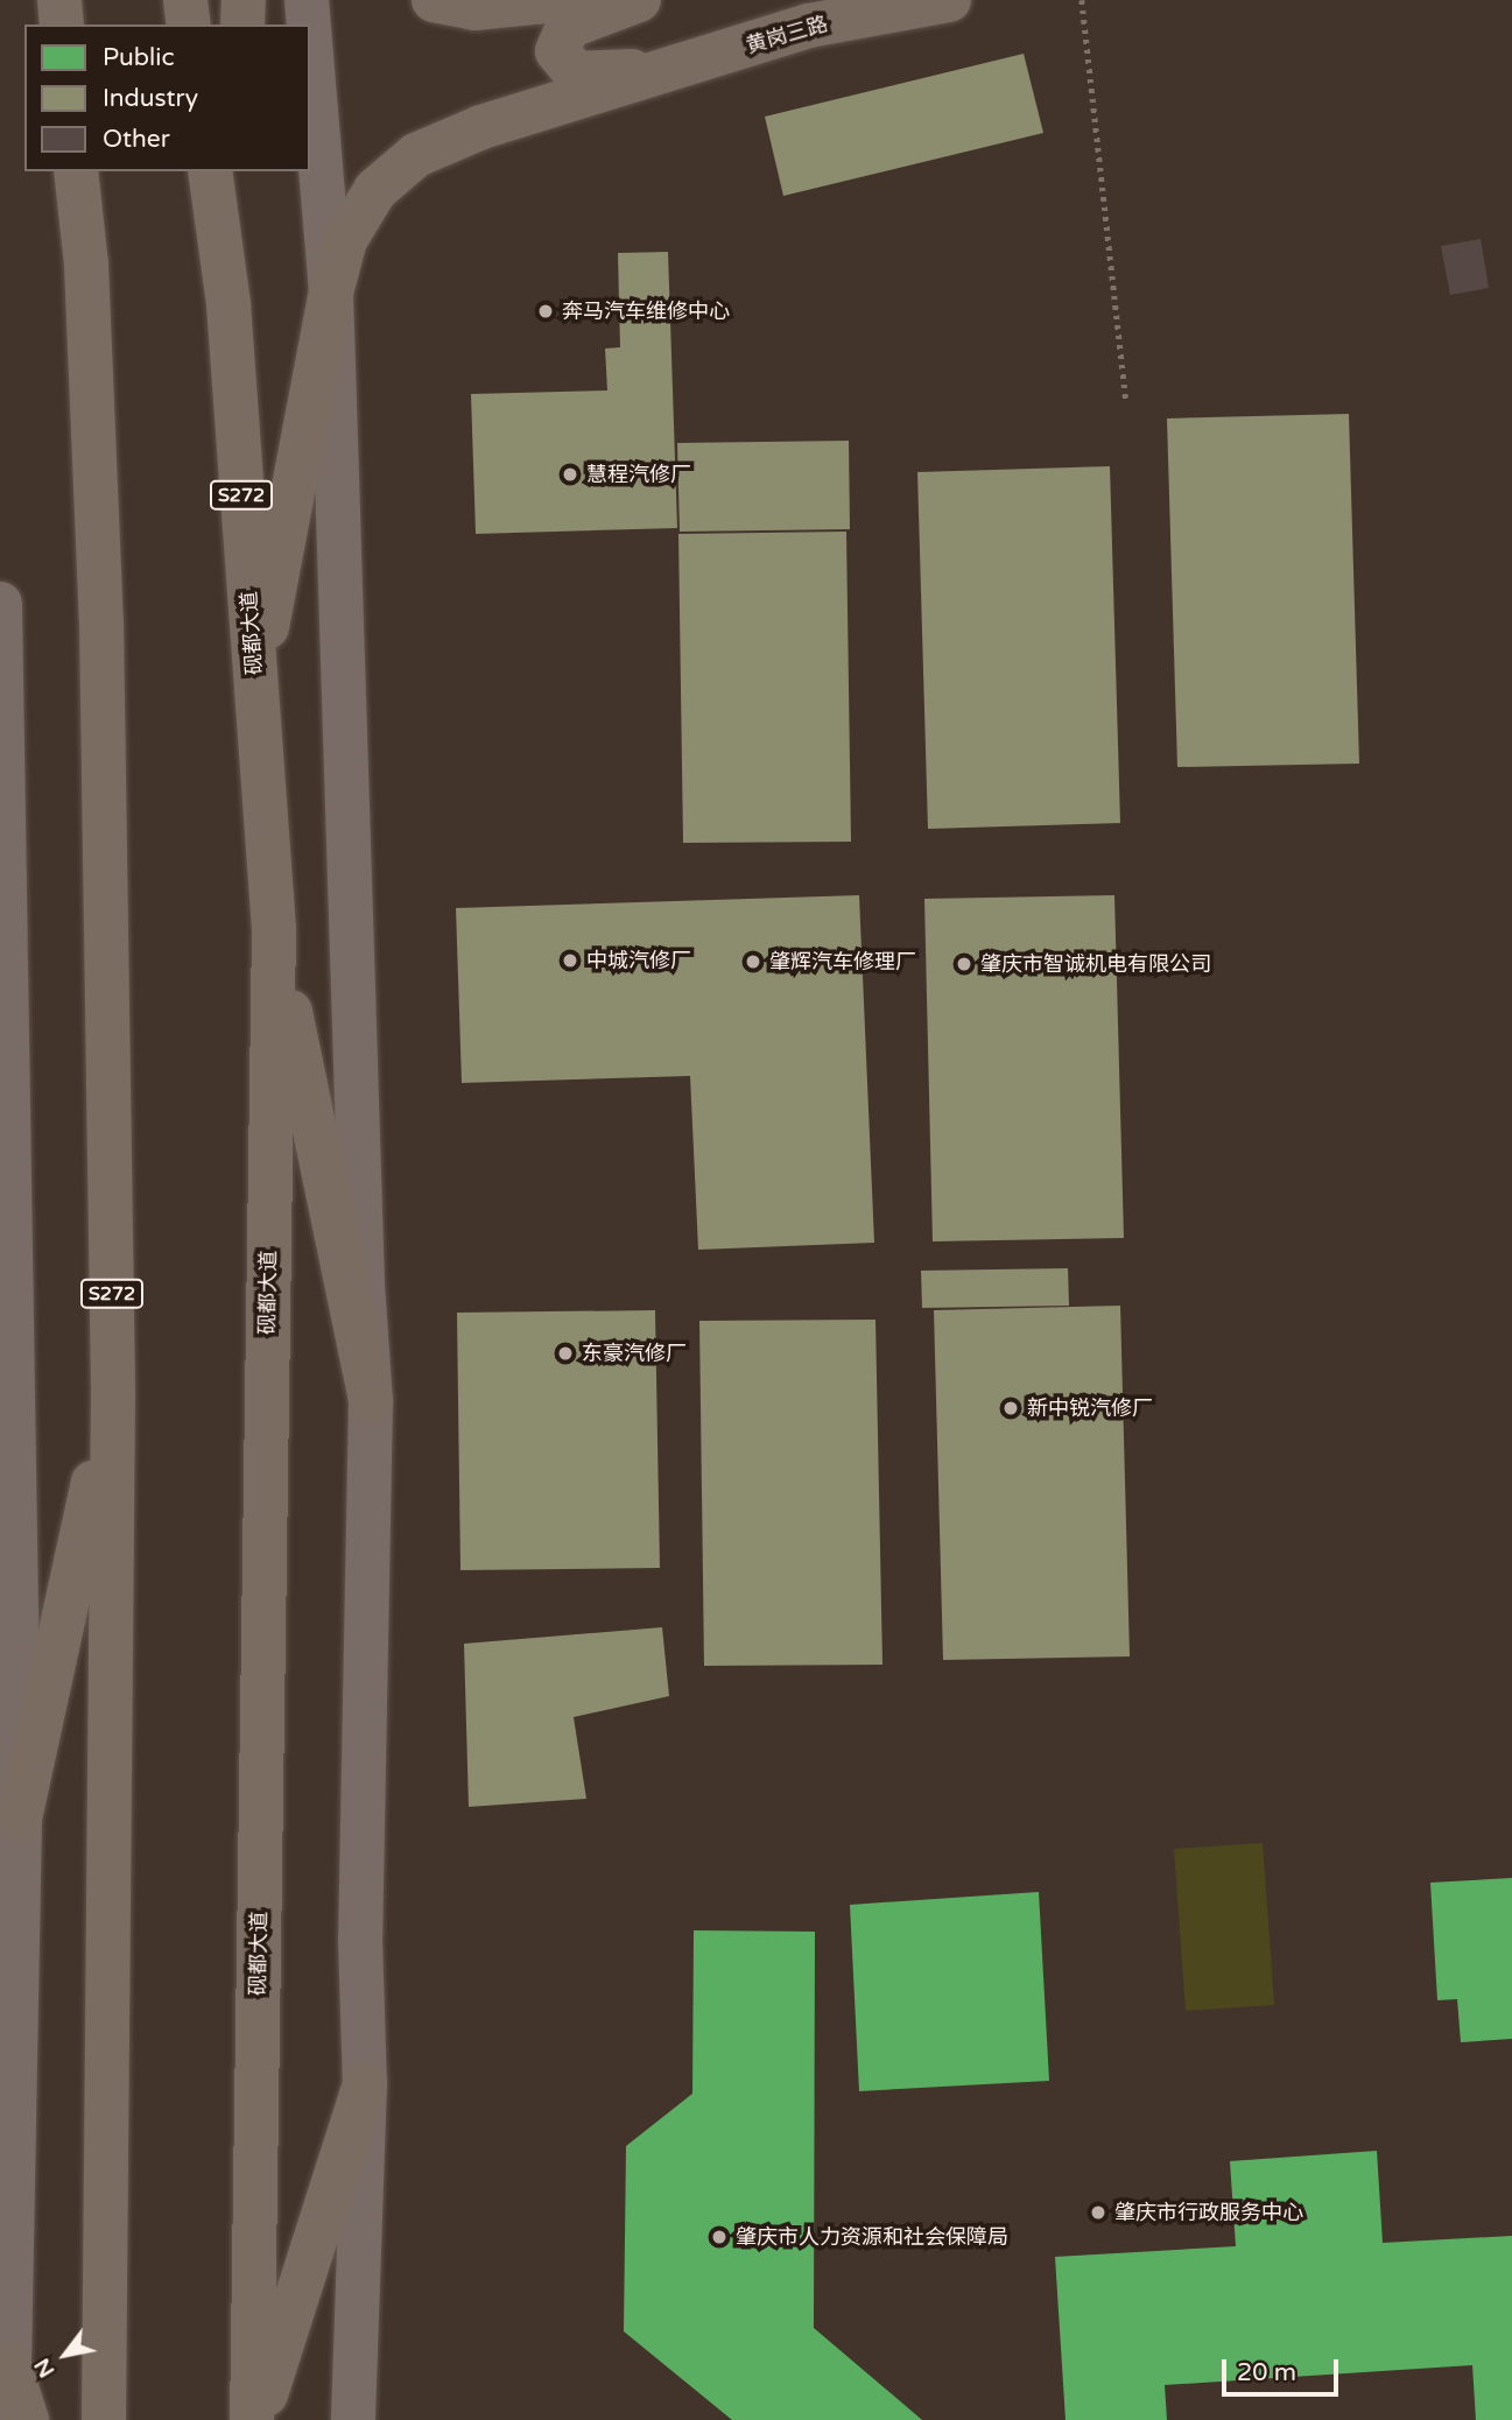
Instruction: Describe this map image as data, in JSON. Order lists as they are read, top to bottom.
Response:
{
  "streets": {
    "main road": ["黄岗三路", "S272", "砚都大道"]
  },
  "places": [
    "奔马汽车维修中心",
    "慧程汽修厂",
    "中城汽修厂",
    "肇辉汽车修理厂",
    "肇庆市智诚机电有限公司",
    "东豪汽修厂",
    "新中锐汽修厂",
    "肇庆市行政服务中心",
    "肇庆市人力资源和社会保障局"
  ],
  "legend": ["Public", "Industry", "Other"],
  "scale_bar": "20 m",
  "north": "bottom left"
}
